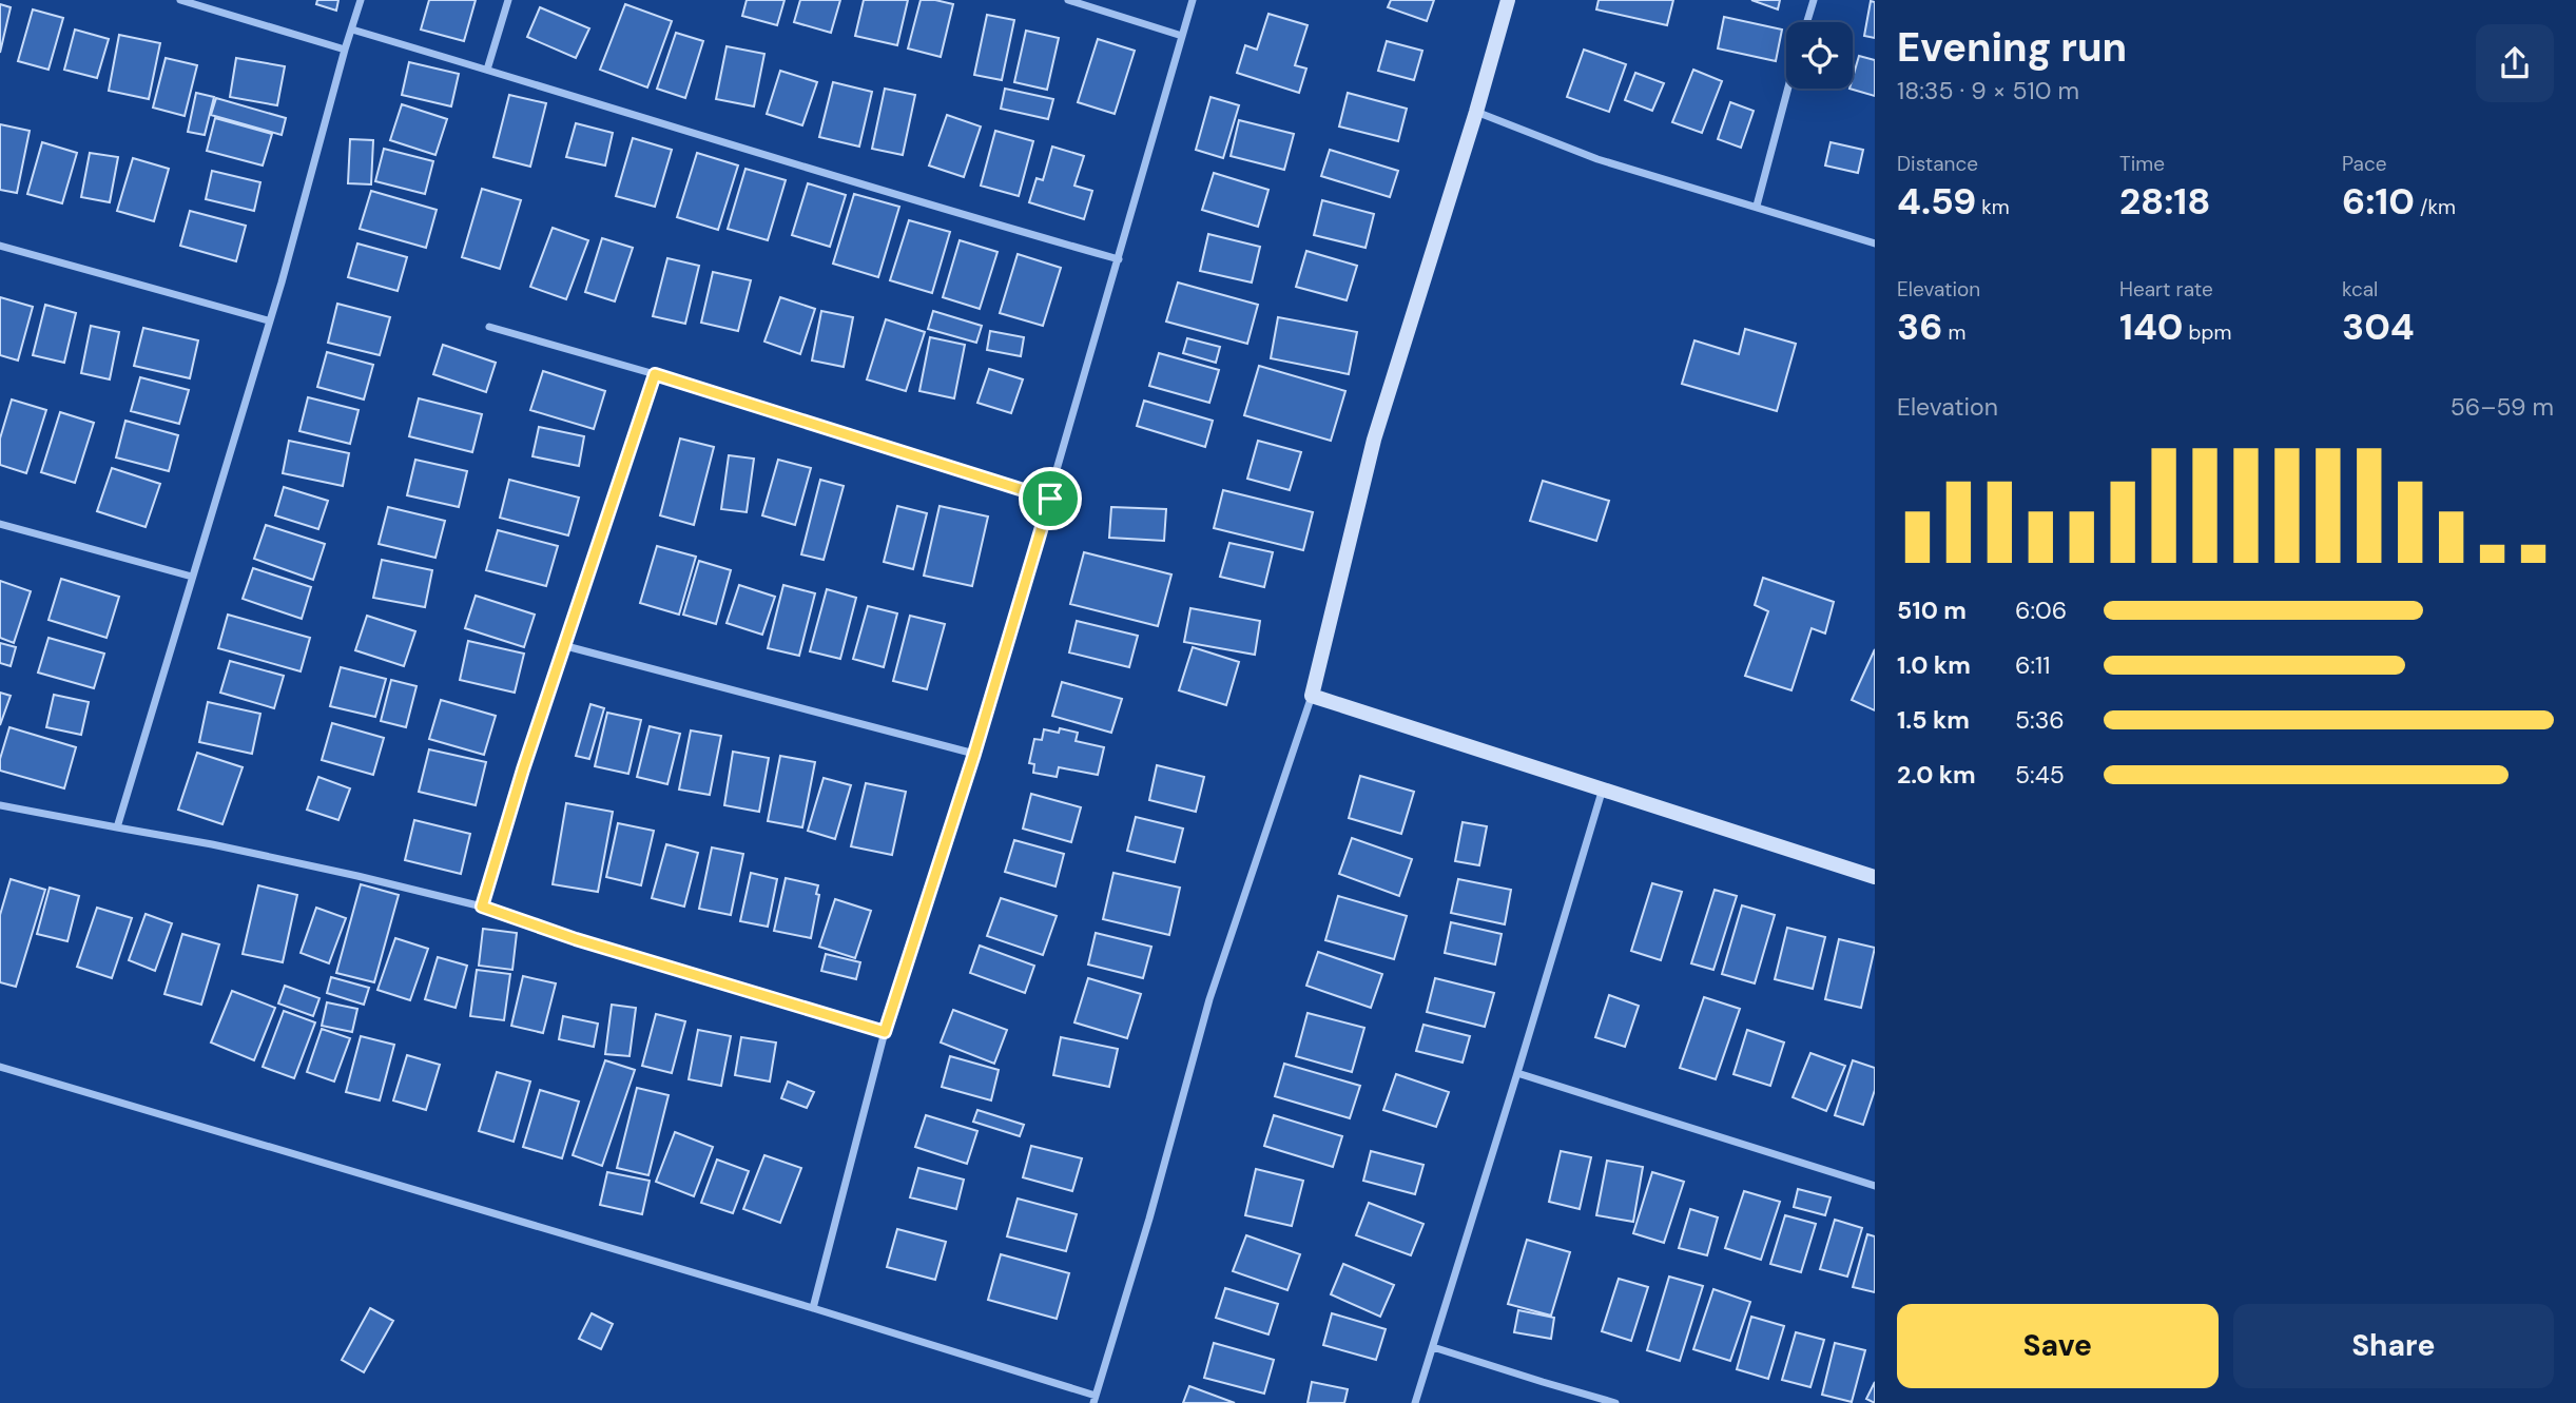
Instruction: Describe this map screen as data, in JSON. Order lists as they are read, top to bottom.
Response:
{
  "page": {
    "heading": ["Evening run", "18:35 · 9 × 510 m"],
    "stats": [
      ["Distance", "4.59 km"],
      ["Time", "28:18"],
      ["Pace", "6:10 /km"],
      ["Elevation", "36 m"],
      ["Heart rate", "140 bpm"],
      ["kcal", "304"]
    ],
    "chart": ["Elevation", "56–59 m"],
    "list": [
      {
        "name": "510 m",
        "note": "6:06"
      },
      {
        "name": "1.0 km",
        "note": "6:11"
      },
      {
        "name": "1.5 km",
        "note": "5:36"
      },
      {
        "name": "2.0 km",
        "note": "5:45"
      }
    ],
    "buttons": ["Save", "Share"]
  }
}
